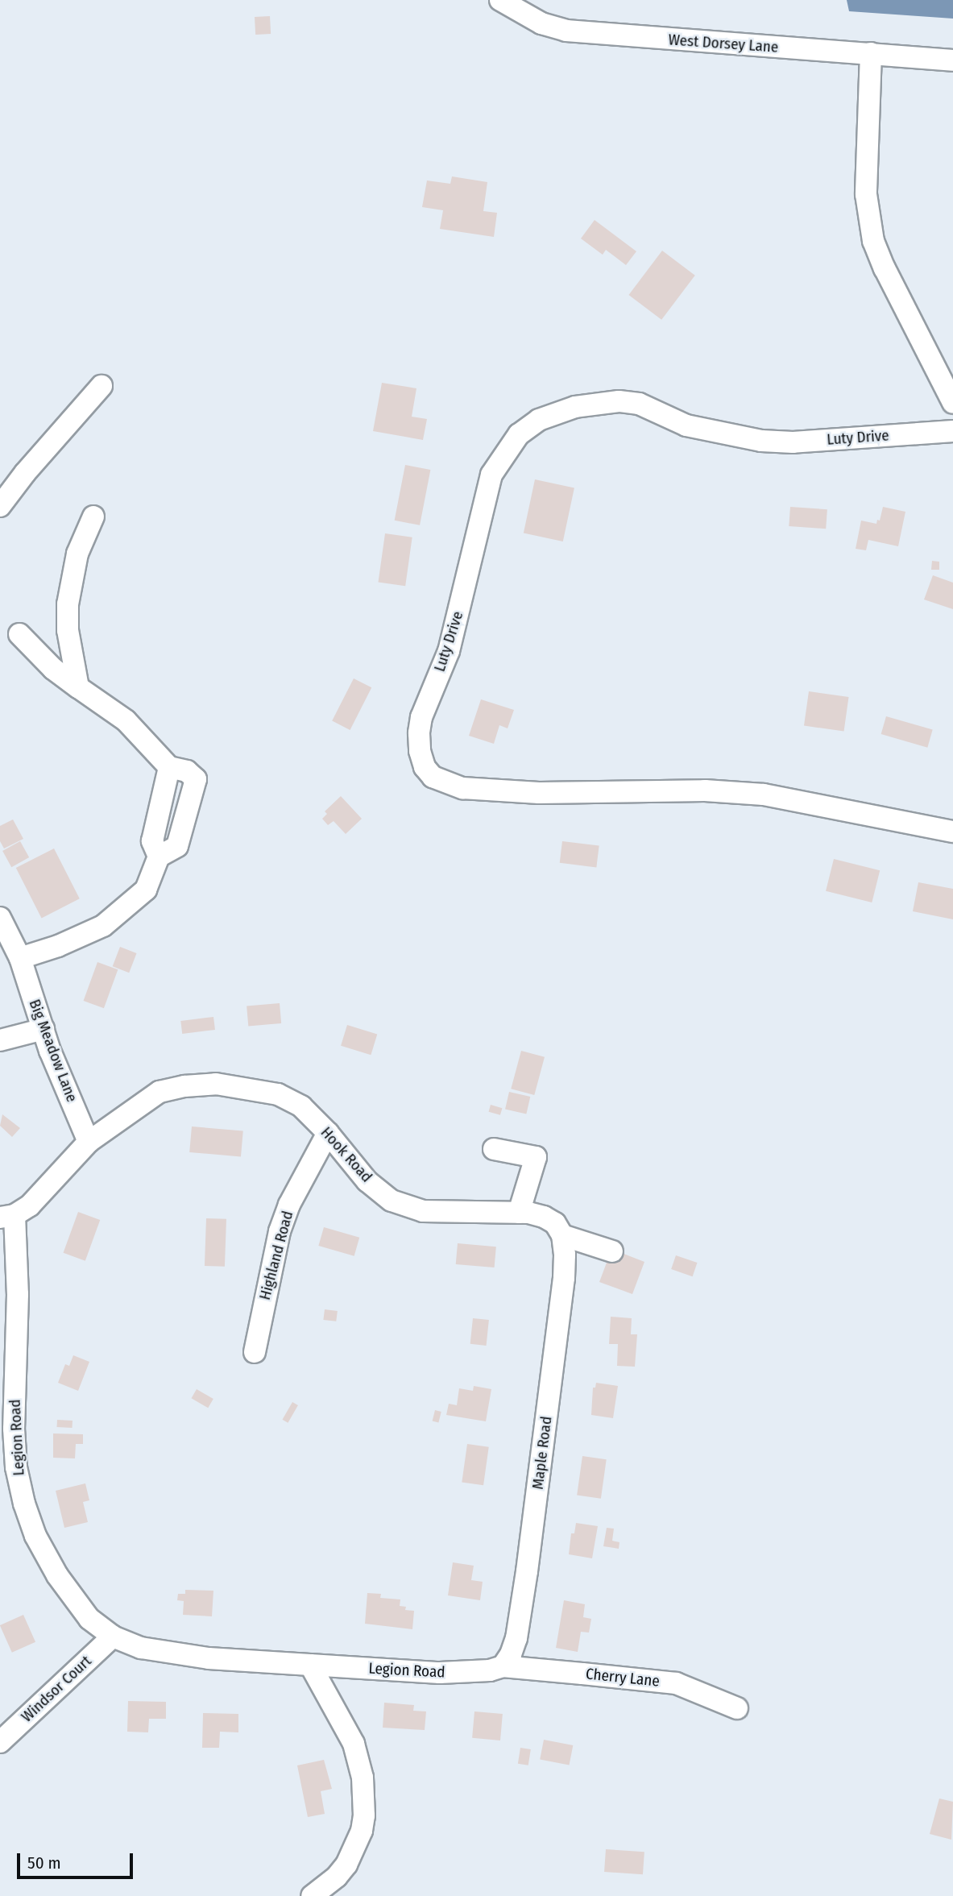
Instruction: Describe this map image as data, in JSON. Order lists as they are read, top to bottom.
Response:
{
  "streets": {
    "street": [
      "West Dorsey Lane",
      "Luty Drive",
      "Big Meadow Lane",
      "Hook Road",
      "Highland Road",
      "Legion Road",
      "Maple Road",
      "Cherry Lane",
      "Windsor Court"
    ]
  },
  "crossings": [
    ["Big Meadow Lane", "Hook Road"],
    ["Big Meadow Lane", "Legion Road"],
    ["Hook Road", "Highland Road"],
    ["Hook Road", "Legion Road"],
    ["Hook Road", "Maple Road"],
    ["Legion Road", "Maple Road"],
    ["Legion Road", "Cherry Lane"],
    ["Legion Road", "Windsor Court"],
    ["Maple Road", "Cherry Lane"]
  ],
  "scale_bar": "50 m"
}
